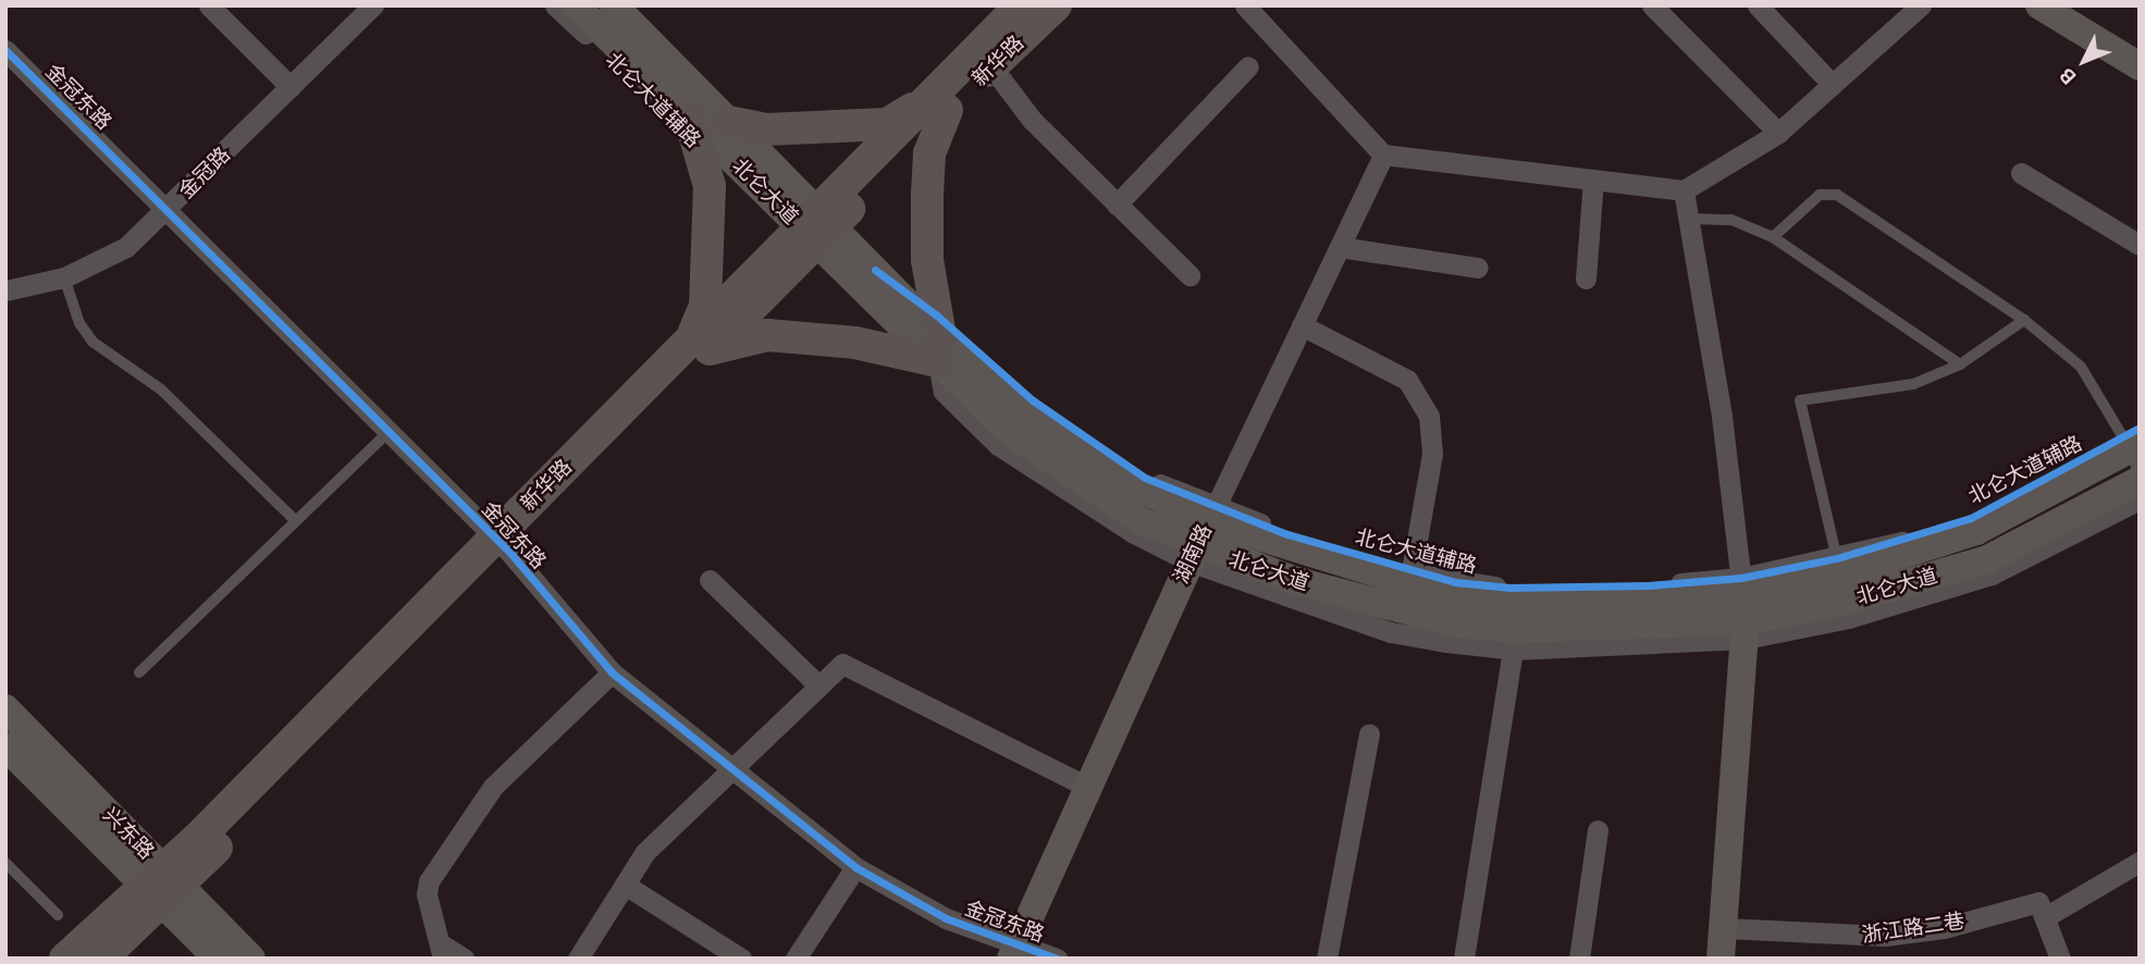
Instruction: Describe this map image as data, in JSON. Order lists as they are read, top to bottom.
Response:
{
  "streets": {
    "main road": [
      "新华路",
      "北仑大道",
      "湖南路",
      "兴东路"
    ],
    "street": [
      "金冠东路",
      "北仑大道辅路",
      "金冠路",
      "浙江路二巷"
    ]
  },
  "crossings": [
    ["新华路", "金冠东路"],
    ["新华路", "北仑大道"],
    ["新华路", "兴东路"],
    ["金冠东路", "金冠路"],
    ["金冠东路", "湖南路"],
    ["北仑大道辅路", "北仑大道"],
    ["北仑大道", "湖南路"]
  ],
  "north": "bottom left"
}
